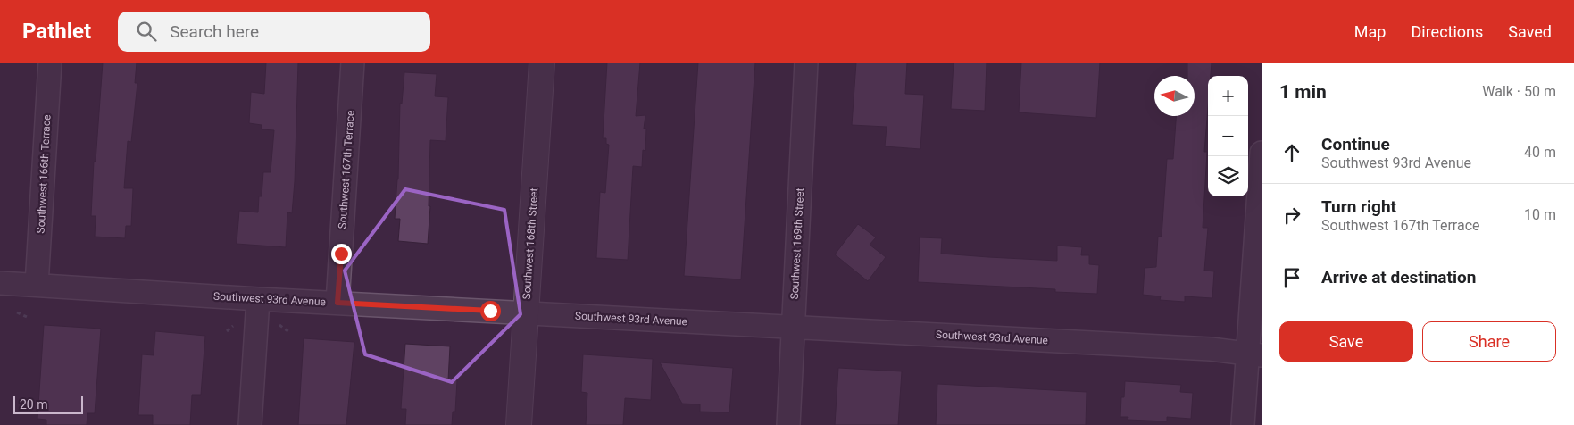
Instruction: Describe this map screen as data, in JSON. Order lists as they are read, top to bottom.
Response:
{
  "streets": {
    "street": [
      "Southwest 167th Terrace",
      "Southwest 166th Terrace",
      "Southwest 168th Street",
      "Southwest 169th Street",
      "Southwest 93rd Avenue"
    ]
  },
  "crossings": [
    ["Southwest 167th Terrace", "Southwest 93rd Avenue"],
    ["Southwest 166th Terrace", "Southwest 93rd Avenue"],
    ["Southwest 168th Street", "Southwest 93rd Avenue"],
    ["Southwest 169th Street", "Southwest 93rd Avenue"]
  ],
  "scale_bar": "20 m",
  "north": "left",
  "page": {
    "header": "Pathlet",
    "search": "Search here",
    "nav": ["Map", "Directions", "Saved"],
    "heading": ["1 min", "Walk · 50 m"],
    "map_buttons": ["+", "−"],
    "list": [
      ["Continue", "Southwest 93rd Avenue", "40 m"],
      ["Turn right", "Southwest 167th Terrace", "10 m"],
      "Arrive at destination"
    ],
    "buttons": ["Save", "Share"],
    "scale": "20 m"
  }
}
